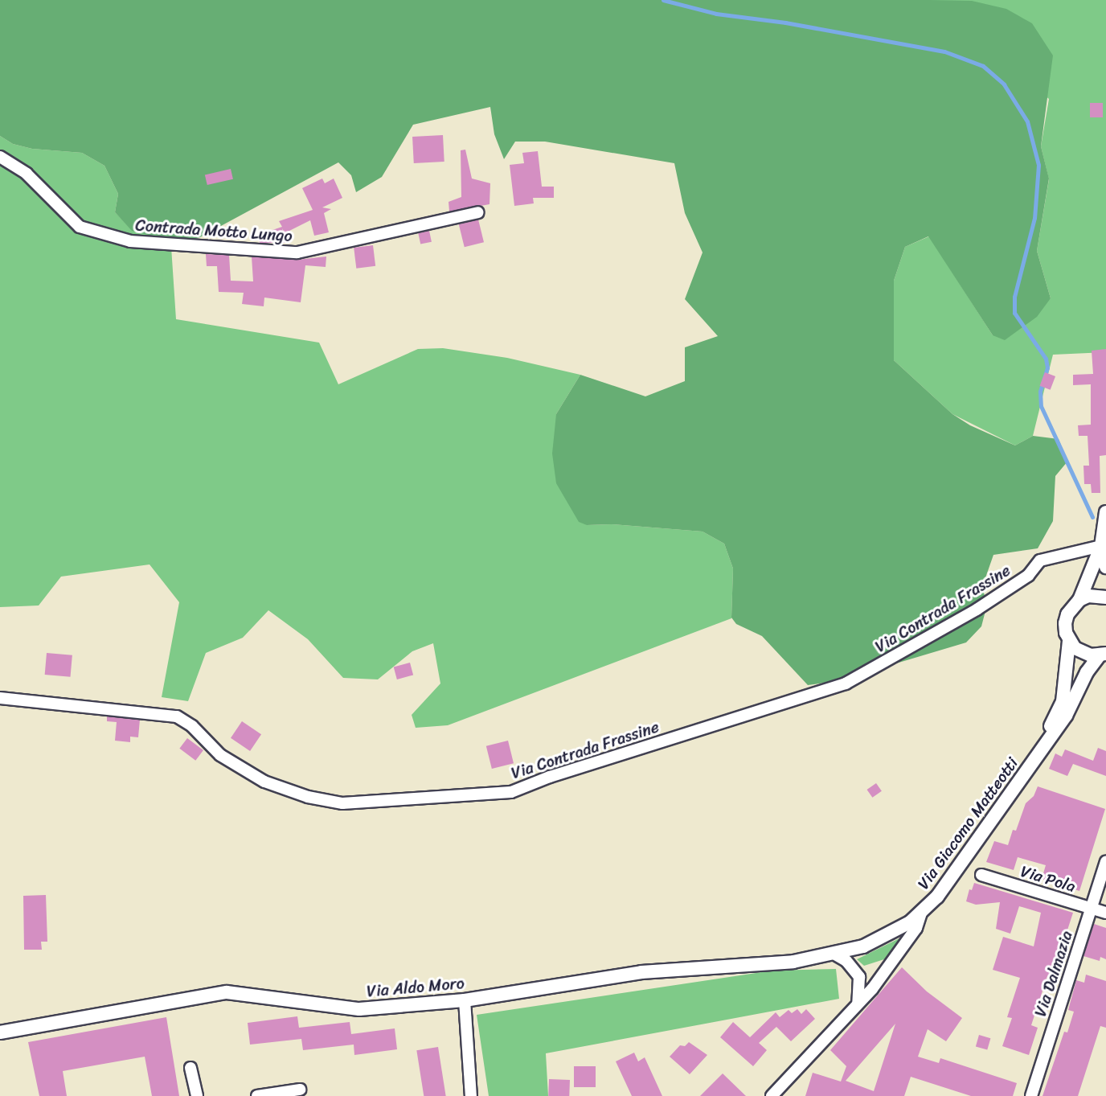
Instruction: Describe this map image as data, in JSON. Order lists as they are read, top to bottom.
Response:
{
  "streets": {
    "street": [
      "Contrada Motto Lungo",
      "Via Contrada Frassine",
      "Via Giacomo Matteotti",
      "Via Pola",
      "Via Dalmazia",
      "Via Aldo Moro"
    ]
  },
  "crossings": [
    ["Via Contrada Frassine", "Via Giacomo Matteotti"],
    ["Via Giacomo Matteotti", "Via Aldo Moro"],
    ["Via Pola", "Via Dalmazia"]
  ]
}
